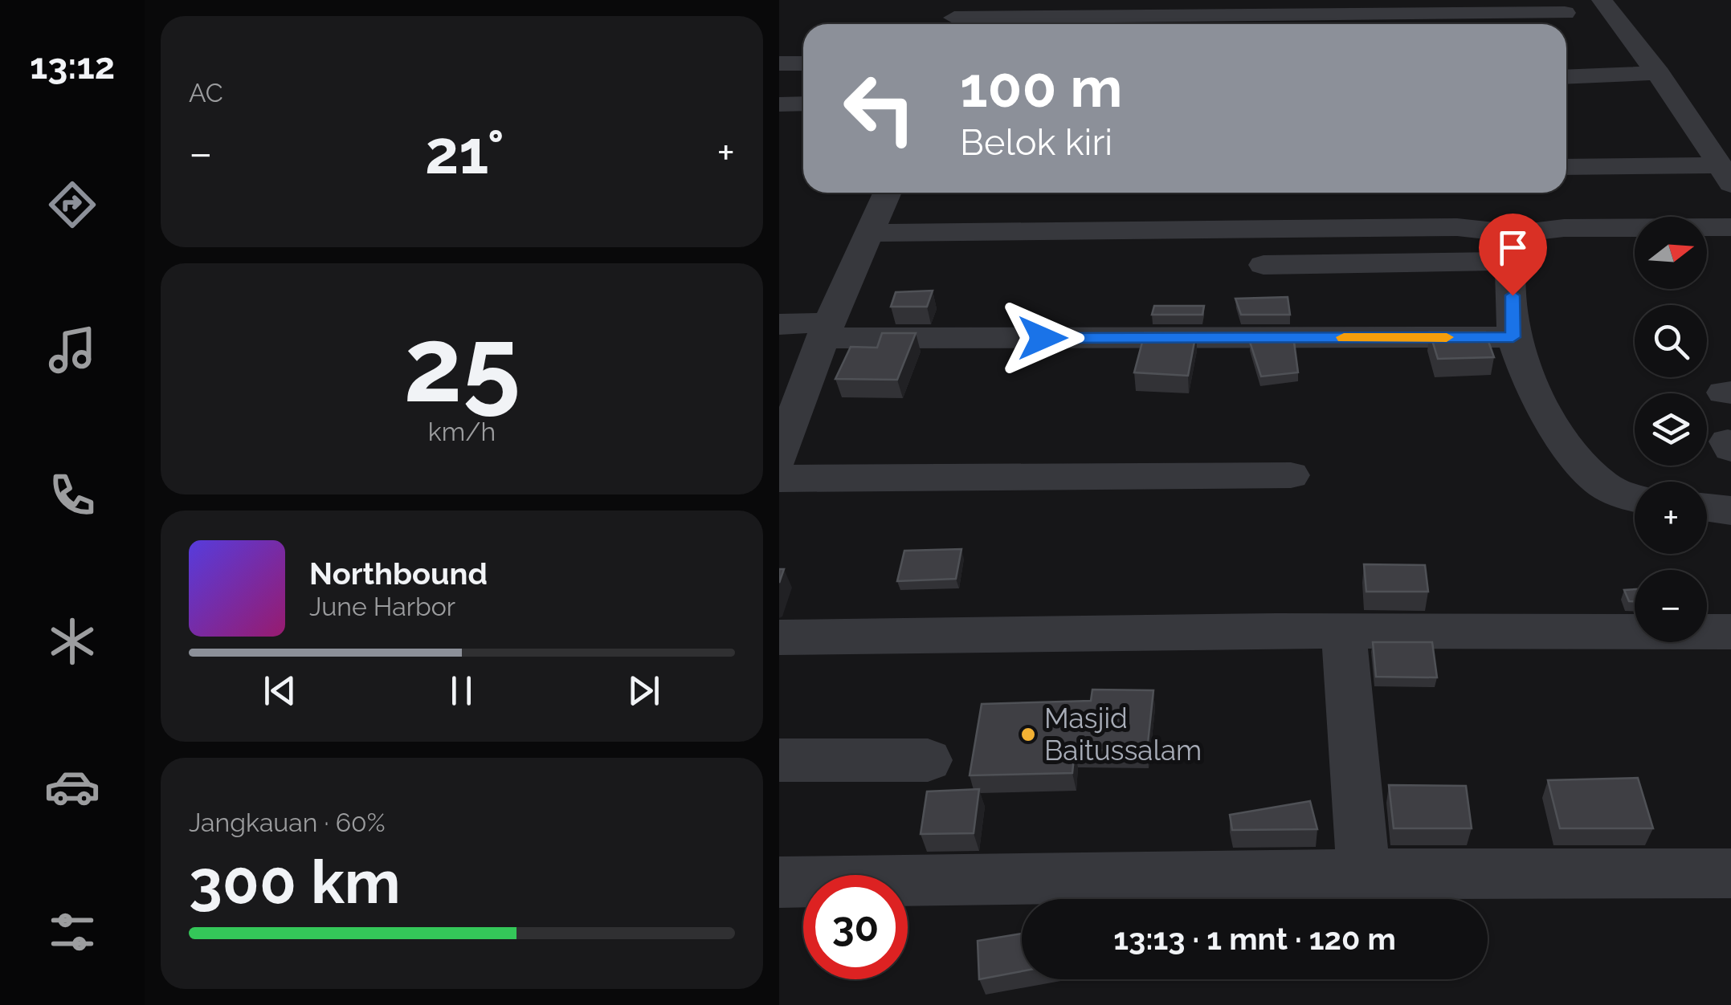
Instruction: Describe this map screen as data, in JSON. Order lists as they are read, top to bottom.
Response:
{
  "places": ["Masjid Baitussalam"],
  "north": "right",
  "page": {
    "tabs": "13:12",
    "tile": [
      "AC",
      ["25", "km/h"],
      ["Jangkauan · 60%", "300 km"]
    ],
    "turn": ["100 m", "Belok kiri"],
    "heat": ["−", "21°", "+"],
    "map_buttons": ["+", "−"],
    "song": ["Northbound", "June Harbor"],
    "limit": "30",
    "trip": "13:13 · 1 mnt · 120 m"
  }
}
